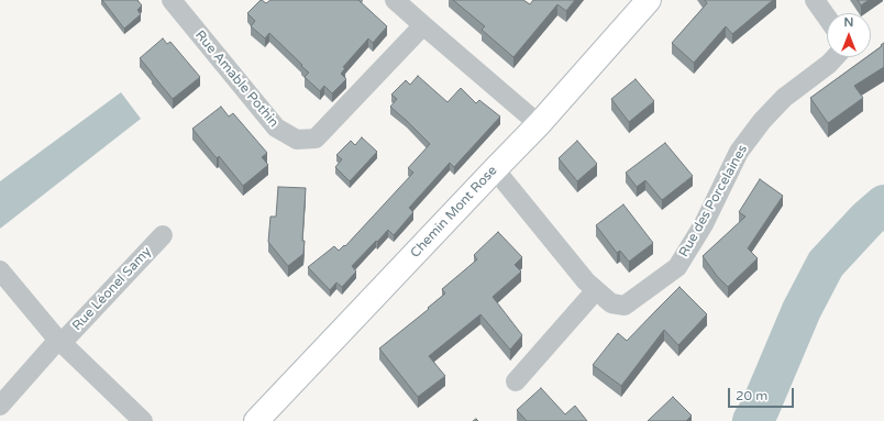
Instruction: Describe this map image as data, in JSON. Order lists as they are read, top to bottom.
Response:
{
  "streets": {
    "street": [
      "Rue Amable Pothin",
      "Rue des Porcelaines",
      "Chemin Mont Rose",
      "Rue Léonel Samy"
    ]
  },
  "crossings": [
    ["Rue des Porcelaines", "Chemin Mont Rose"]
  ],
  "scale_bar": "20 m",
  "north": "top"
}
